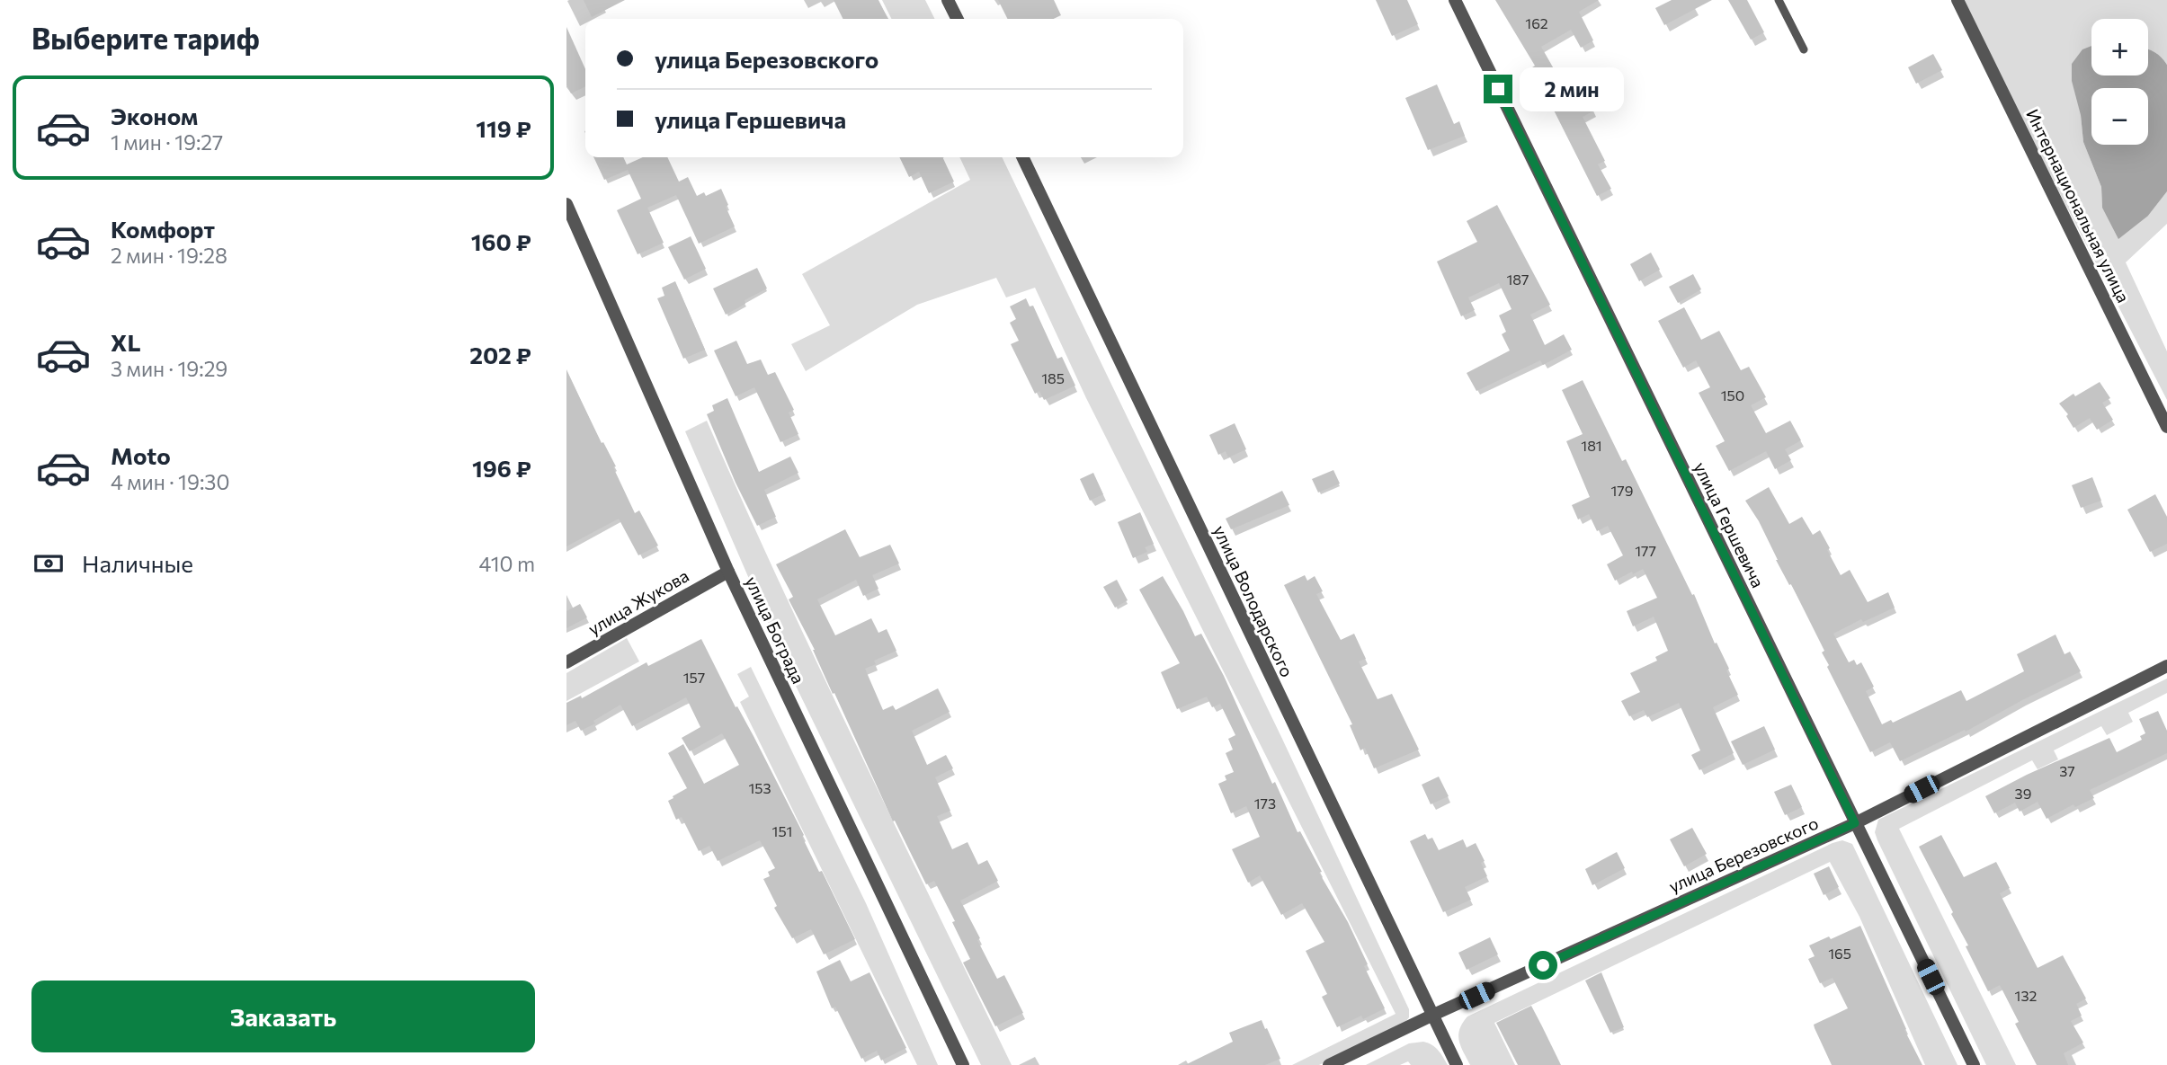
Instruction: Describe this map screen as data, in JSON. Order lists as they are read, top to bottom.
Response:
{
  "streets": {
    "street": [
      "Интернациональная улица",
      "улица Гершевича",
      "улица Володарского",
      "улица Жукова",
      "улица Бограда",
      "улица Березовского"
    ]
  },
  "crossings": [
    ["улица Гершевича", "улица Березовского"],
    ["улица Володарского", "улица Березовского"],
    ["улица Жукова", "улица Бограда"]
  ],
  "house_numbers": [
    "162",
    "187",
    "185",
    "150",
    "181",
    "179",
    "177",
    "157",
    "37",
    "153",
    "39",
    "173",
    "151",
    "165",
    "132"
  ],
  "page": {
    "heading": "Выберите тариф",
    "map_buttons": ["+", "−"],
    "banner": ["улица Березовского", "улица Гершевича"],
    "bubble": "2 мин",
    "list": [
      {
        "name": "Эконом",
        "note": "1 мин · 19:27",
        "value": "119 ₽"
      },
      {
        "name": "Комфорт",
        "note": "2 мин · 19:28",
        "value": "160 ₽"
      },
      {
        "name": "XL",
        "note": "3 мин · 19:29",
        "value": "202 ₽"
      },
      {
        "name": "Moto",
        "note": "4 мин · 19:30",
        "value": "196 ₽"
      }
    ],
    "pay": ["Наличные", "410 m"],
    "buttons": "Заказать"
  }
}
